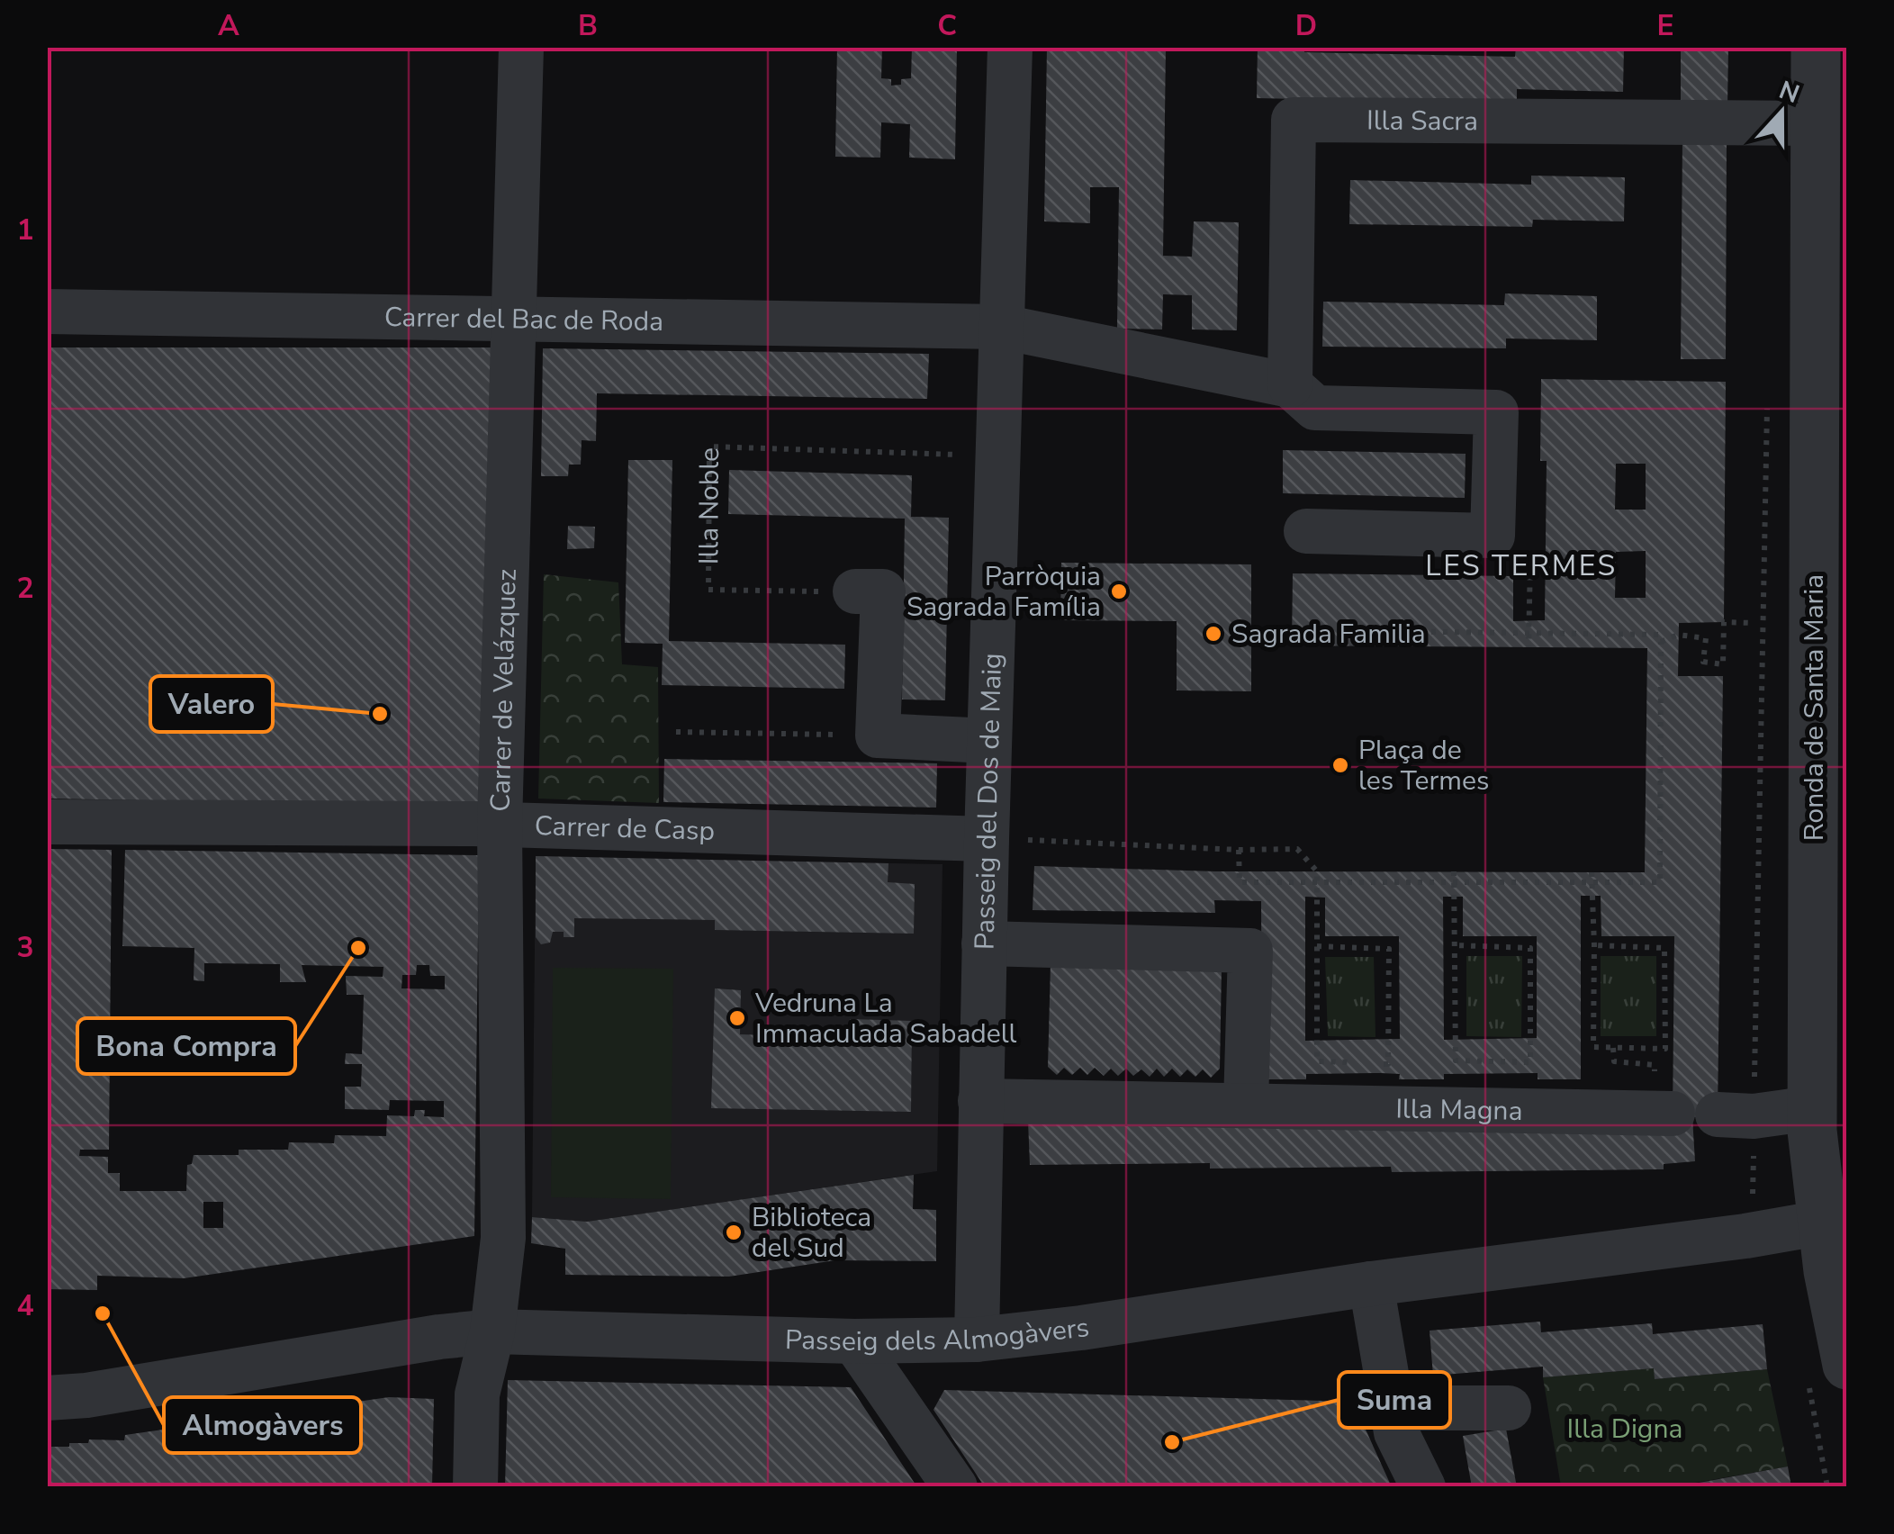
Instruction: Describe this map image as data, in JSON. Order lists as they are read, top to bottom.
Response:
{
  "streets": {
    "street": [
      "Illa Sacra",
      "Carrer del Bac de Roda",
      "Carrer de Velázquez",
      "Ronda de Santa Maria",
      "Passeig del Dos de Maig",
      "Carrer de Casp",
      "Illa Magna",
      "Passeig dels Almogàvers"
    ],
    "path": ["Illa Noble"]
  },
  "crossings": [
    ["Illa Sacra", "Ronda de Santa Maria"],
    ["Carrer del Bac de Roda", "Carrer de Velázquez"],
    ["Carrer del Bac de Roda", "Passeig del Dos de Maig"],
    ["Illa Noble", "Passeig del Dos de Maig"],
    ["Carrer de Velázquez", "Carrer de Casp"],
    ["Carrer de Velázquez", "Passeig dels Almogàvers"],
    ["Ronda de Santa Maria", "Passeig dels Almogàvers"],
    ["Passeig del Dos de Maig", "Carrer de Casp"],
    ["Passeig del Dos de Maig", "Illa Magna"],
    ["Passeig del Dos de Maig", "Passeig dels Almogàvers"]
  ],
  "districts": ["LES TERMES"],
  "parks": ["Illa Digna"],
  "places": [
    "Parròquia Sagrada Família",
    "Sagrada Familia",
    "Valero",
    "Plaça de les Termes",
    "Bona Compra",
    "Vedruna La Immaculada Sabadell",
    "Biblioteca del Sud",
    "Almogàvers",
    "Suma"
  ],
  "north": "top",
  "grid": {
    "columns": [
      "A",
      "B",
      "C",
      "D",
      "E"
    ],
    "rows": [
      "1",
      "2",
      "3",
      "4"
    ]
  }
}
